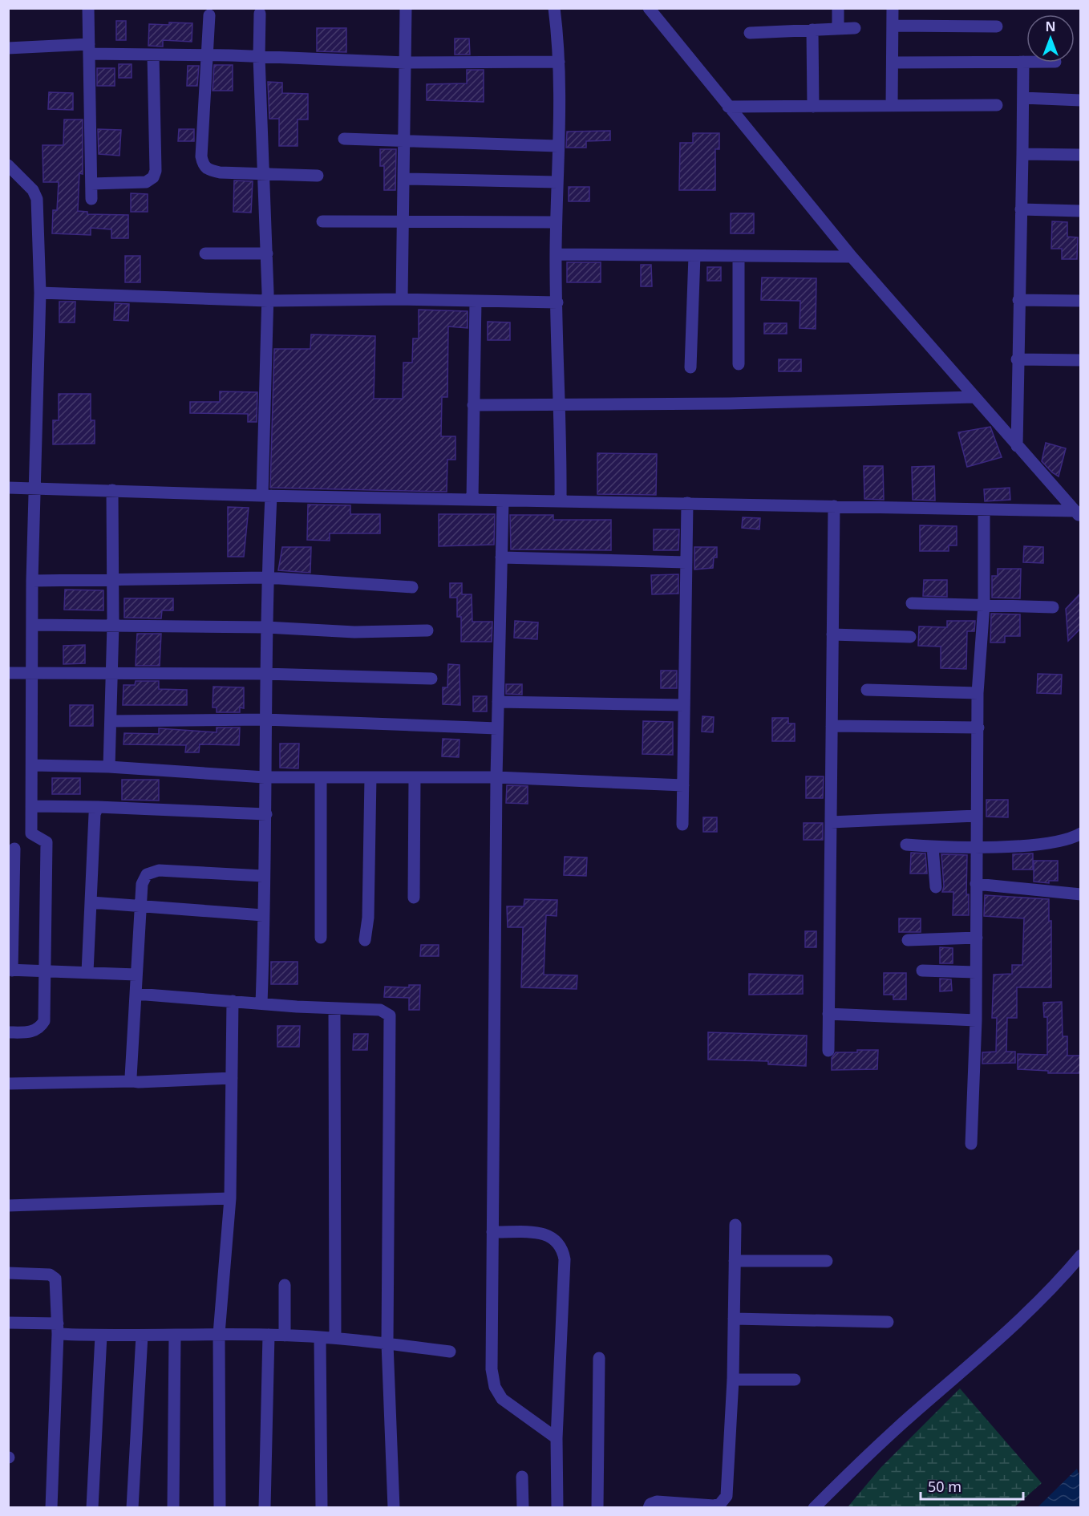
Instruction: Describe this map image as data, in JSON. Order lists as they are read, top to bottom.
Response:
{
  "scale_bar": "50 m",
  "north": "top"
}
